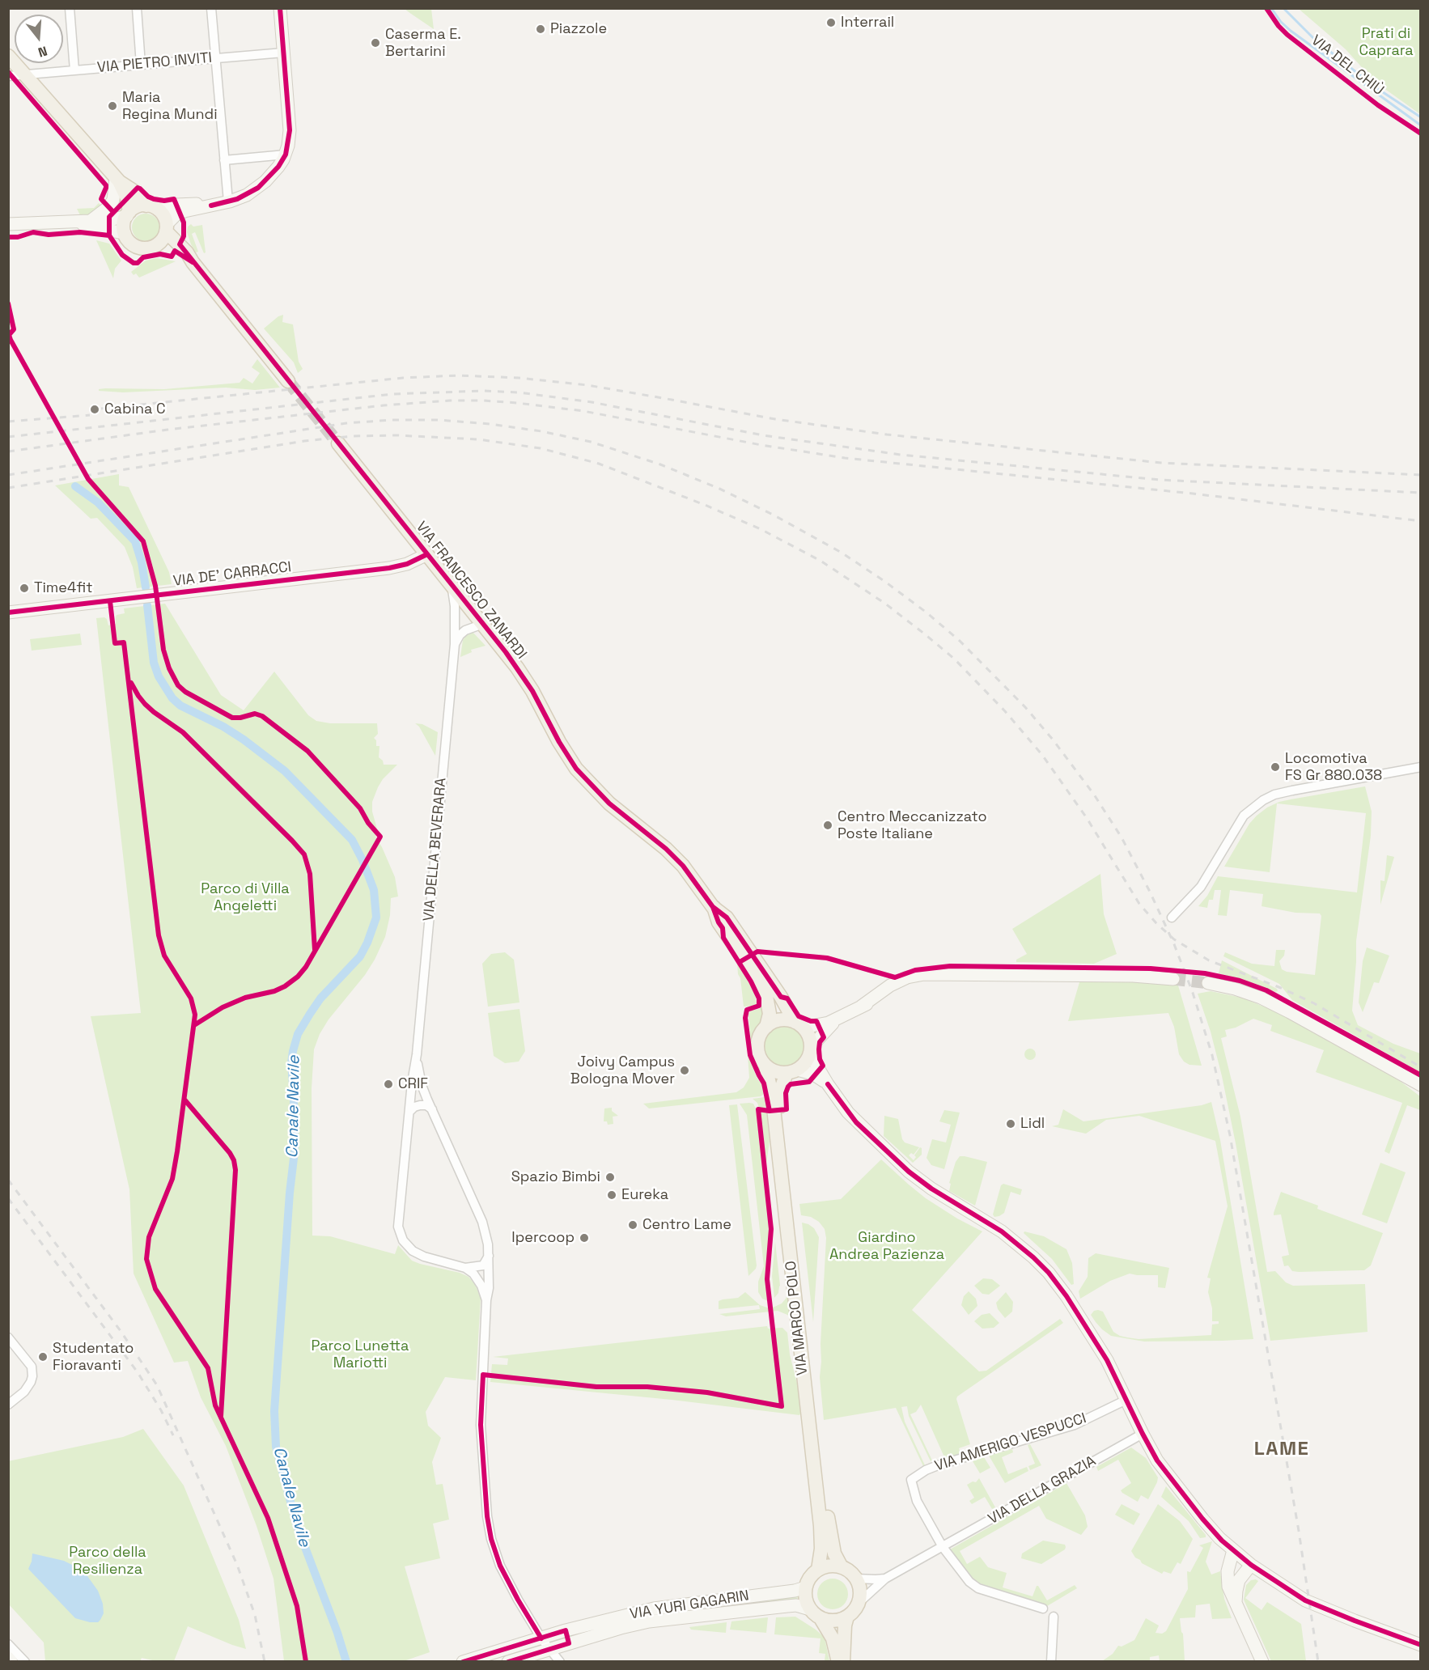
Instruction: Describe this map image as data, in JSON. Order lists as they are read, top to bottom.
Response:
{
  "streets": {
    "main road": [
      "VIA DE' CARRACCI",
      "VIA FRANCESCO ZANARDI",
      "VIA MARCO POLO",
      "VIA YURI GAGARIN"
    ],
    "street": [
      "VIA PIETRO INVITI",
      "VIA DELLA BEVERARA",
      "VIA AMERIGO VESPUCCI",
      "VIA DELLA GRAZIA"
    ],
    "cycle path": ["VIA DEL CHIÙ"]
  },
  "crossings": [
    ["VIA DE' CARRACCI", "VIA FRANCESCO ZANARDI"],
    ["VIA FRANCESCO ZANARDI", "VIA DELLA BEVERARA"],
    ["VIA FRANCESCO ZANARDI", "VIA MARCO POLO"],
    ["VIA DELLA BEVERARA", "VIA YURI GAGARIN"],
    ["VIA MARCO POLO", "VIA DELLA GRAZIA"],
    ["VIA MARCO POLO", "VIA YURI GAGARIN"],
    ["VIA AMERIGO VESPUCCI", "VIA DELLA GRAZIA"],
    ["VIA DELLA GRAZIA", "VIA YURI GAGARIN"]
  ],
  "districts": ["LAME"],
  "water": ["Canale Navile"],
  "parks": [
    "Prati di Caprara",
    "Parco di Villa Angeletti",
    "Giardino Andrea Pazienza",
    "Parco Lunetta Mariotti",
    "Parco della Resilienza"
  ],
  "places": [
    "Interrail",
    "Piazzole",
    "Caserma E. Bertarini",
    "Maria Regina Mundi",
    "Cabina C",
    "Time4fit",
    "Locomotiva FS Gr 880.038",
    "Centro Meccanizzato Poste Italiane",
    "Joivy Campus Bologna Mover",
    "CRIF",
    "Lidl",
    "Spazio Bimbi",
    "Eureka",
    "Centro Lame",
    "Ipercoop",
    "Studentato Fioravanti"
  ],
  "north": "bottom"
}
